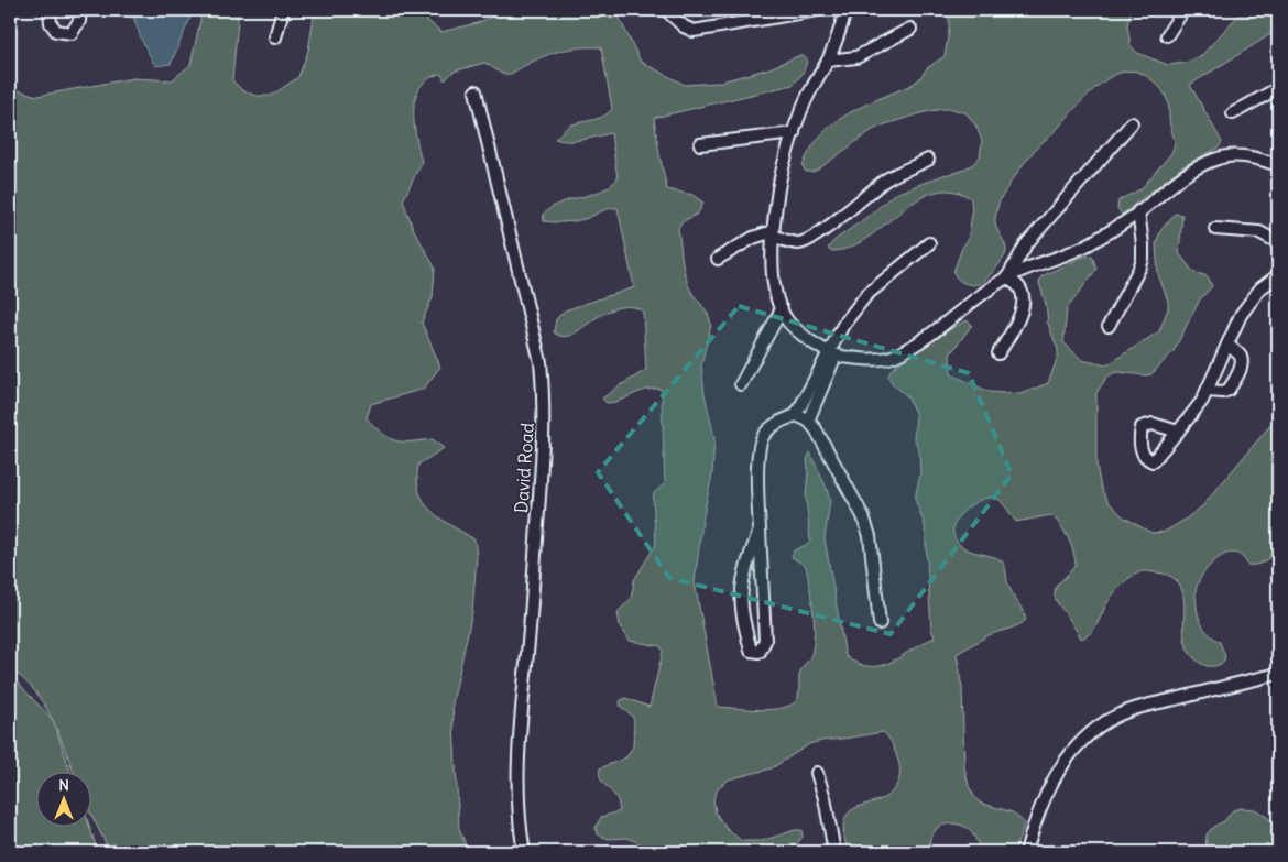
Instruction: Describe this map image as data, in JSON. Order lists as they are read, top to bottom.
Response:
{
  "streets": {
    "street": ["David Road"]
  },
  "north": "top"
}
